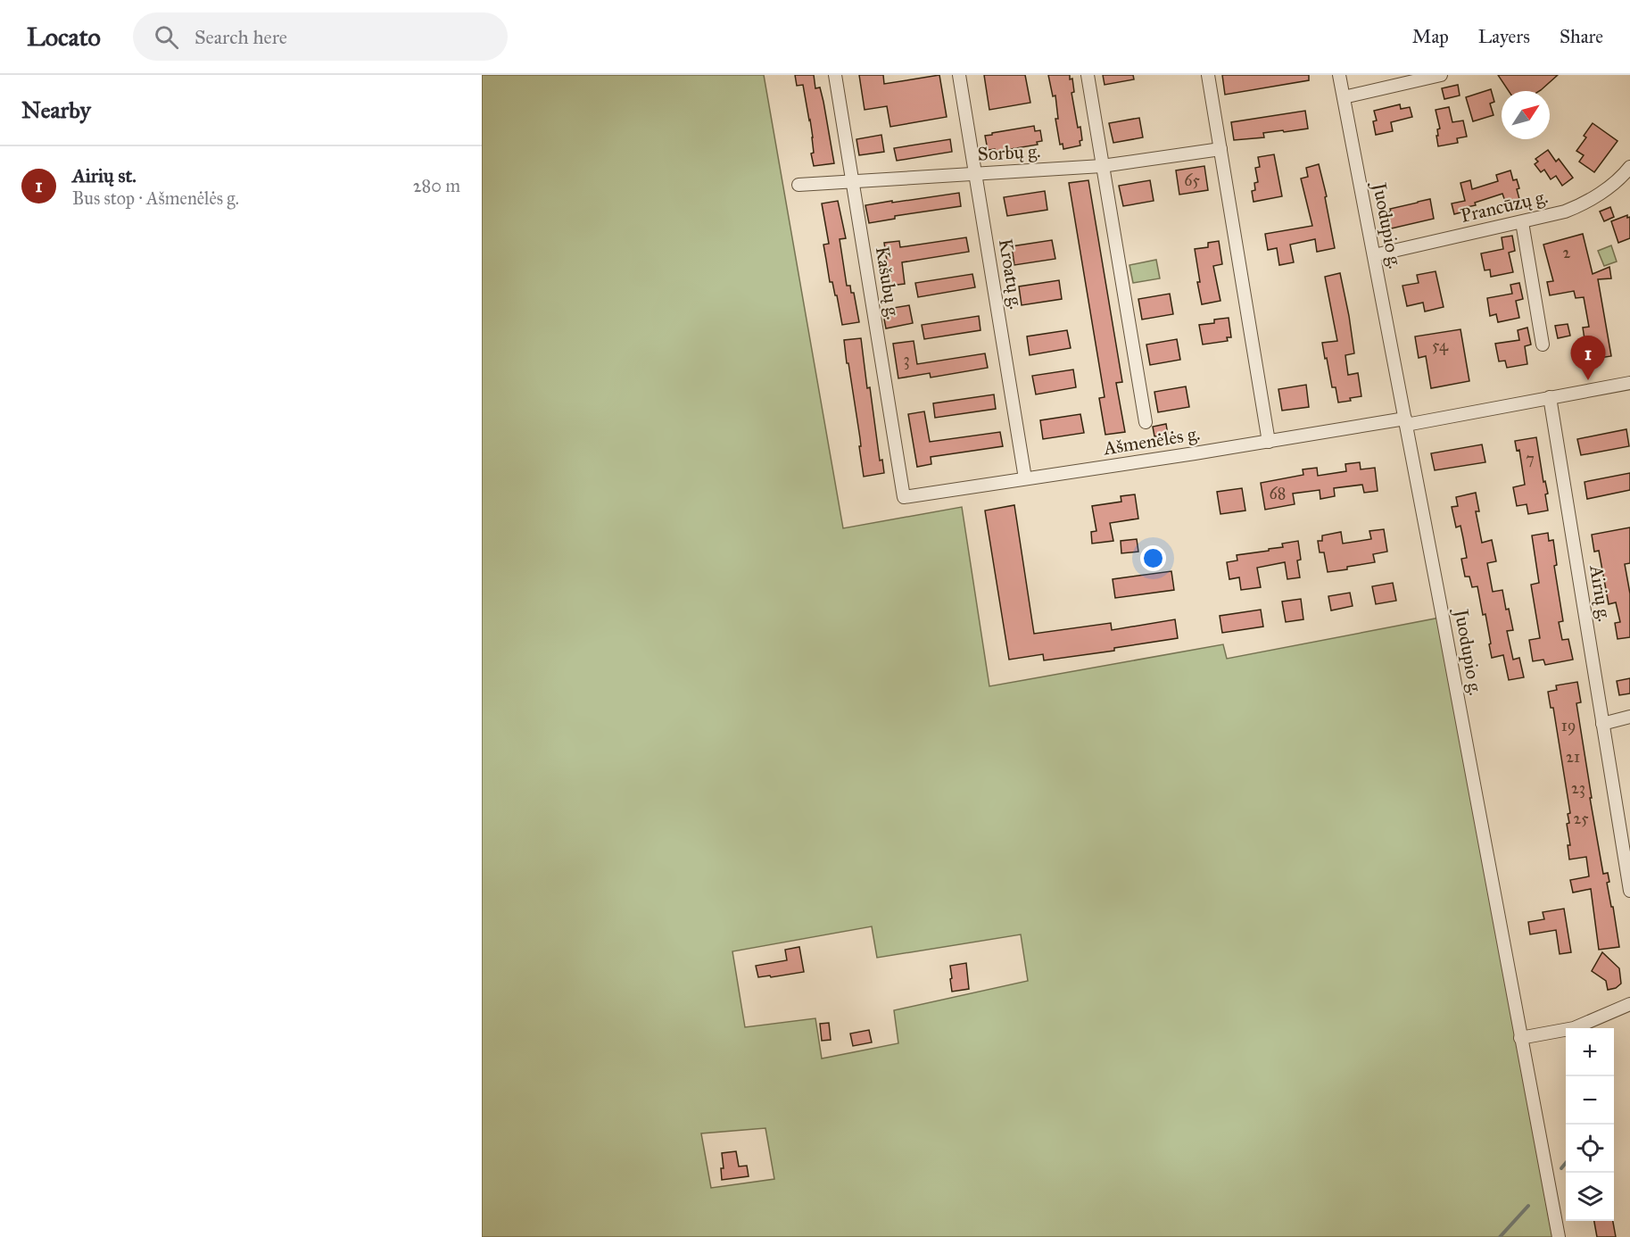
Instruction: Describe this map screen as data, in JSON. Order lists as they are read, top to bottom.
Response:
{
  "streets": {
    "street": [
      "Sorbų g.",
      "Prancūzų g.",
      "Juodupio g.",
      "Kroatų g.",
      "Kašubų g.",
      "Ašmenėlės g.",
      "Airių g."
    ]
  },
  "crossings": [
    ["Sorbų g.", "Kroatų g."],
    ["Sorbų g.", "Kašubų g."],
    ["Prancūzų g.", "Juodupio g."],
    ["Juodupio g.", "Ašmenėlės g."],
    ["Kroatų g.", "Ašmenėlės g."],
    ["Kašubų g.", "Ašmenėlės g."],
    ["Ašmenėlės g.", "Airių g."]
  ],
  "house_numbers": [
    "65",
    "2",
    "54",
    "3",
    "7",
    "68",
    "19",
    "21",
    "23",
    "25"
  ],
  "north": "top right",
  "page": {
    "header": "Locato",
    "search": "Search here",
    "nav": ["Map", "Layers", "Share"],
    "heading": "Nearby",
    "list": [
      {
        "mark": "1",
        "name": "Airių st.",
        "note": "Bus stop · Ašmenėlės g.",
        "value": "280 m"
      }
    ],
    "pins": "1",
    "map_buttons": ["+", "−"]
  }
}
